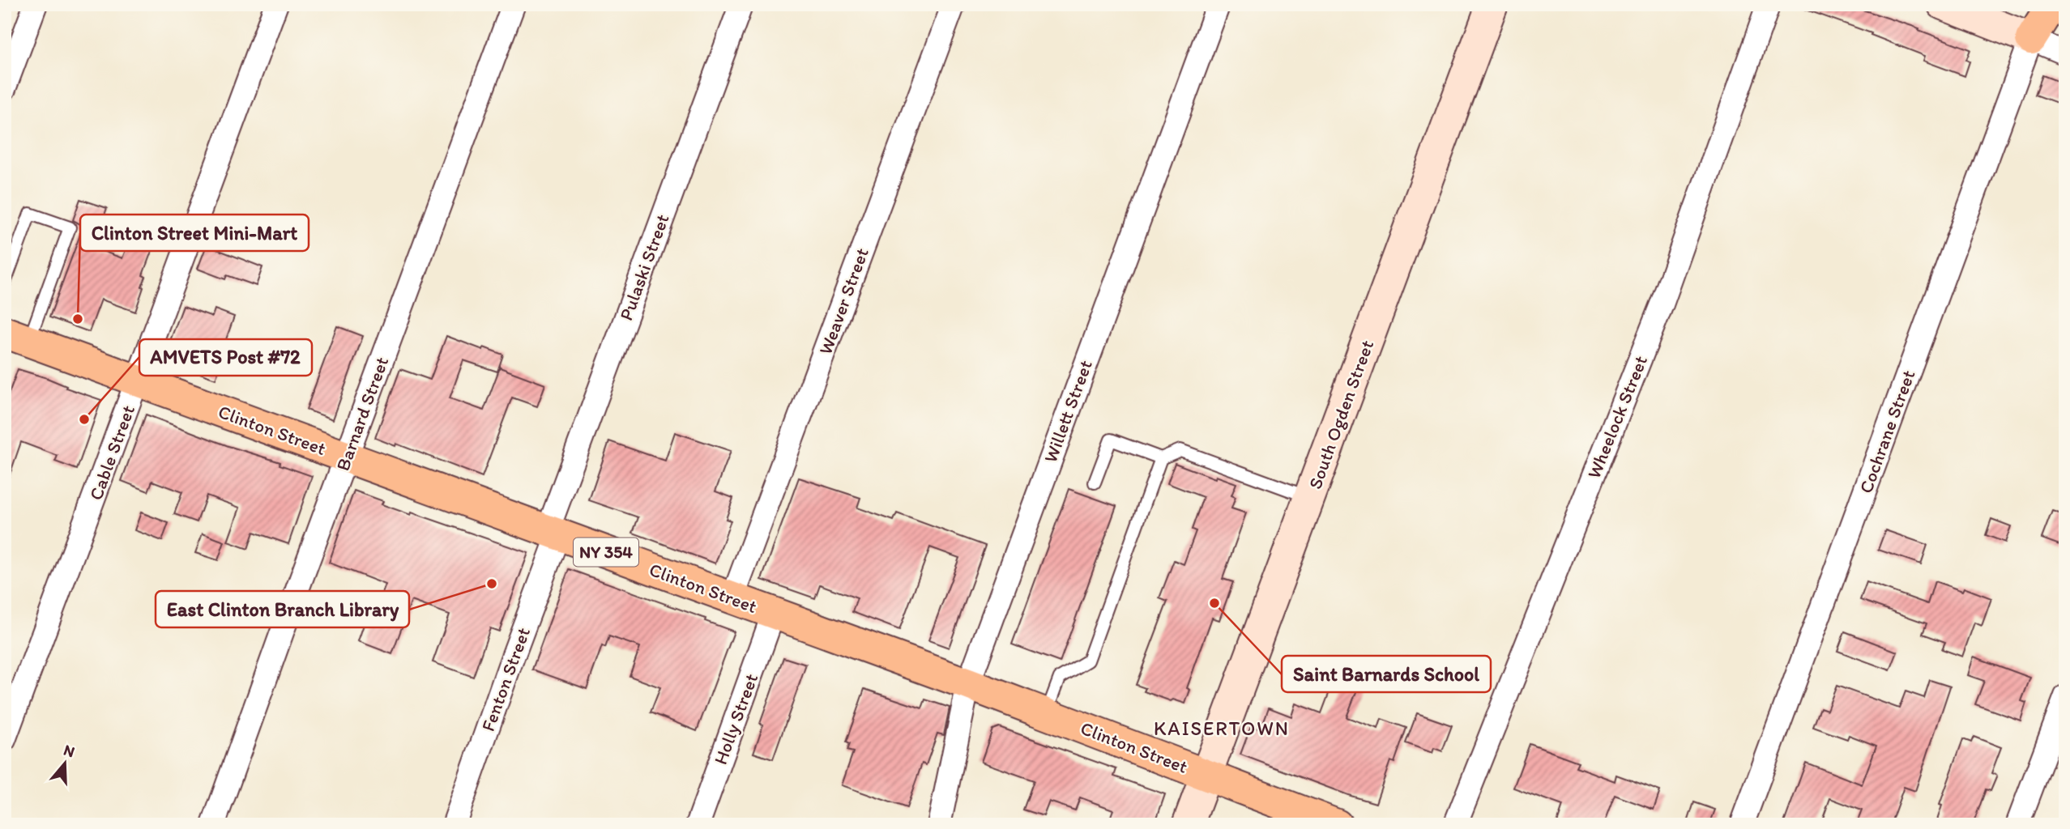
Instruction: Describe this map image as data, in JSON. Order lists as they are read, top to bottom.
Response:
{
  "streets": {
    "main road": ["Clinton Street", "NY 354"],
    "street": [
      "Pulaski Street",
      "Weaver Street",
      "Willett Street",
      "Barnard Street",
      "South Ogden Street",
      "Wheelock Street",
      "Cochrane Street",
      "Cable Street",
      "Fenton Street",
      "Holly Street"
    ]
  },
  "crossings": [
    ["Pulaski Street", "Clinton Street"],
    ["Pulaski Street", "Fenton Street"],
    ["Weaver Street", "Clinton Street"],
    ["Willett Street", "Clinton Street"],
    ["Barnard Street", "Clinton Street"],
    ["South Ogden Street", "Clinton Street"],
    ["Clinton Street", "Cable Street"],
    ["Clinton Street", "Fenton Street"],
    ["Clinton Street", "Holly Street"]
  ],
  "districts": ["KAISERTOWN"],
  "places": [
    "Clinton Street Mini-Mart",
    "AMVETS Post #72",
    "East Clinton Branch Library",
    "Saint Barnards School"
  ],
  "north": "top"
}
